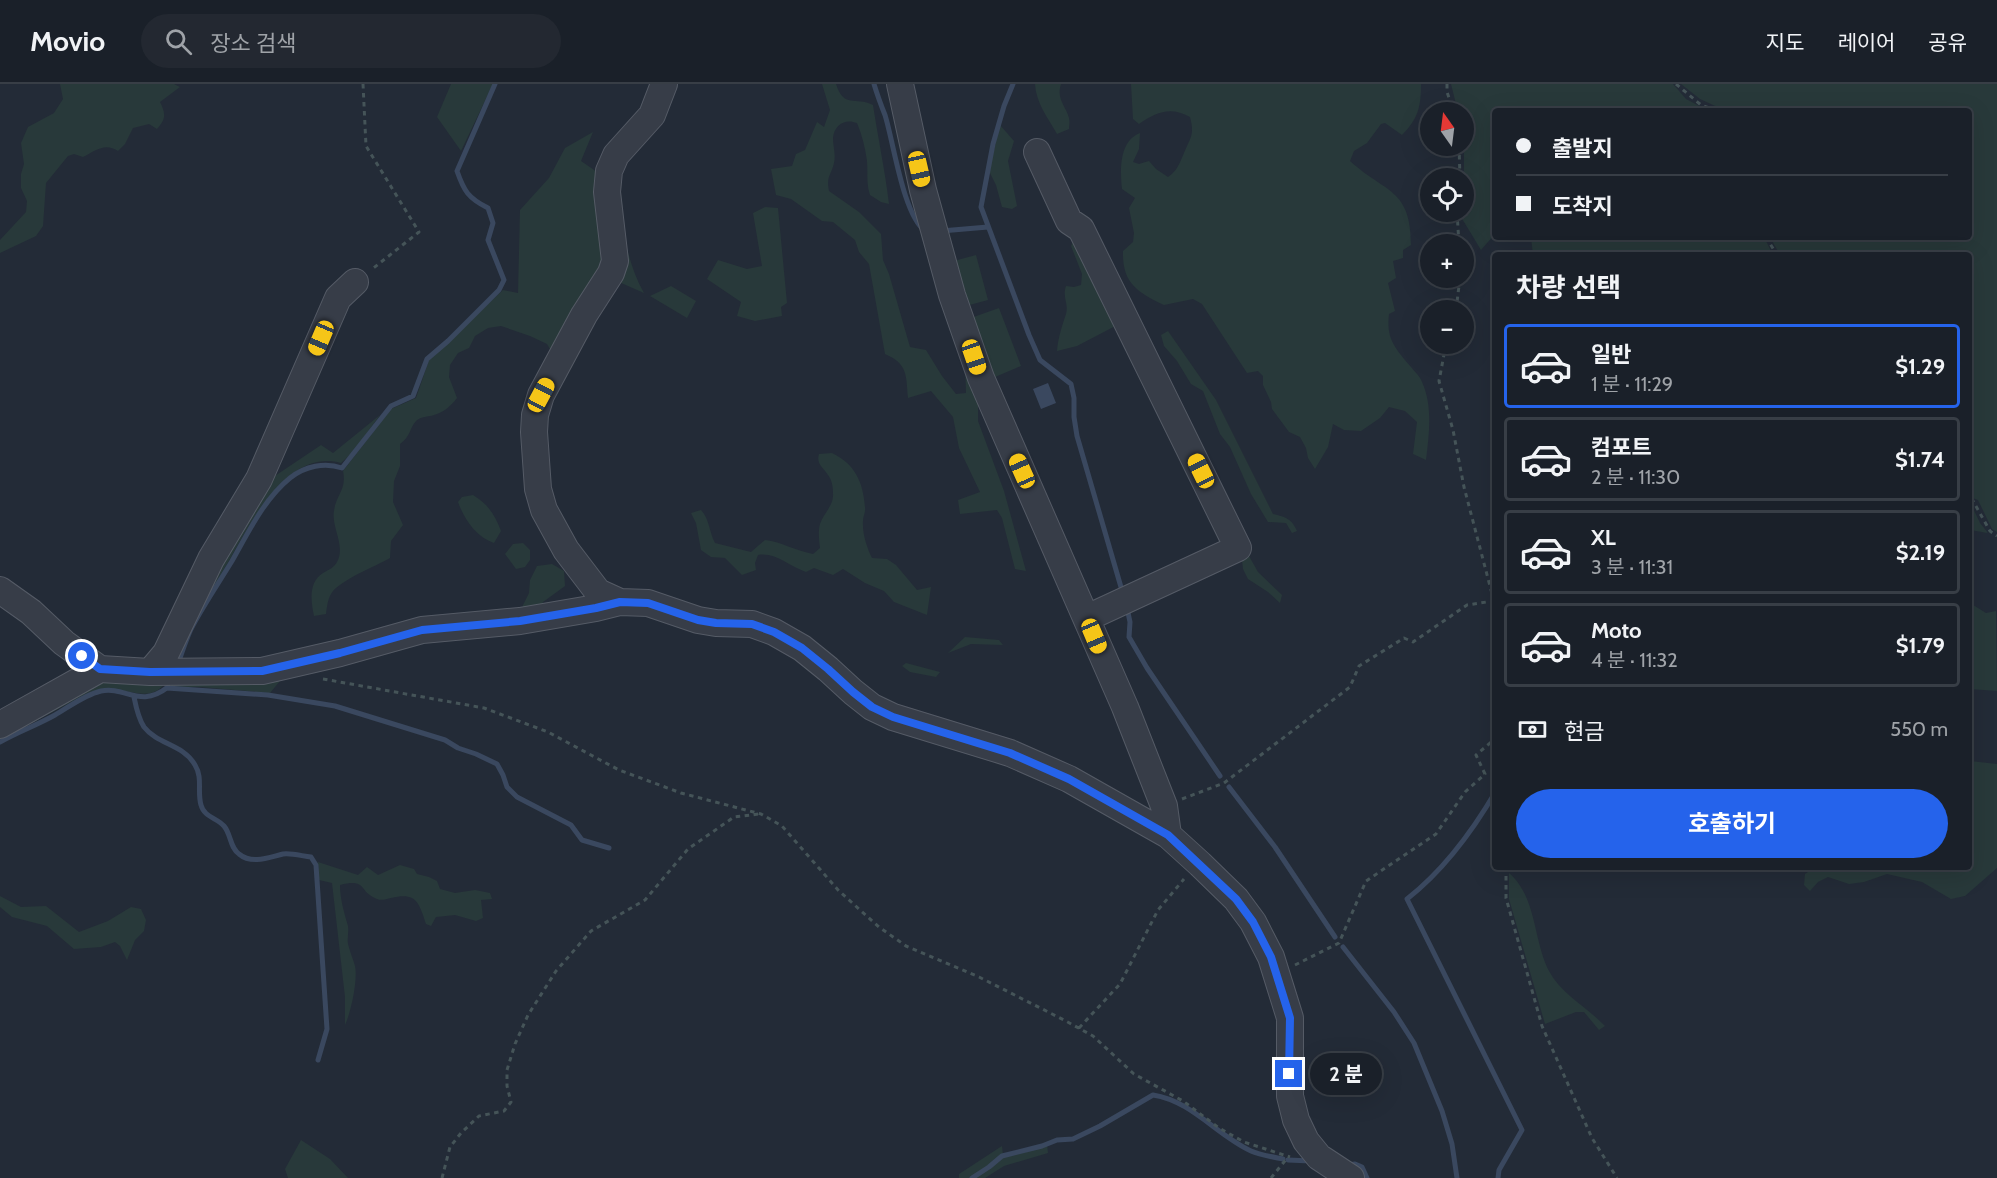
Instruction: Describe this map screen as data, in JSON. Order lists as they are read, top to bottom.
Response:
{
  "north": "top",
  "page": {
    "header": "Movio",
    "search": "장소 검색",
    "nav": ["지도", "레이어", "공유"],
    "map_buttons": ["+", "−"],
    "banner": ["출발지", "도착지"],
    "heading": "차량 선택",
    "list": [
      {
        "name": "일반",
        "note": "1 분 · 11:29",
        "value": "$1.29"
      },
      {
        "name": "컴포트",
        "note": "2 분 · 11:30",
        "value": "$1.74"
      },
      {
        "name": "XL",
        "note": "3 분 · 11:31",
        "value": "$2.19"
      },
      {
        "name": "Moto",
        "note": "4 분 · 11:32",
        "value": "$1.79"
      }
    ],
    "pay": ["현금", "550 m"],
    "buttons": "호출하기",
    "bubble": "2 분"
  }
}
